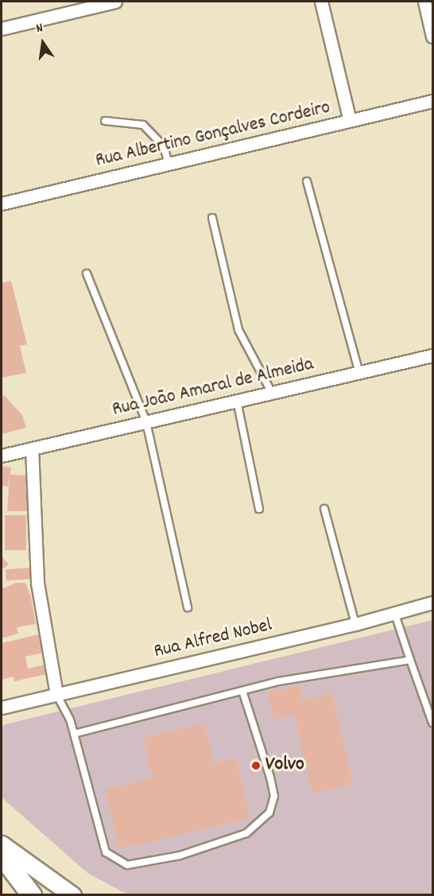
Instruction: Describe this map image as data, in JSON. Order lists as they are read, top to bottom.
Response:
{
  "streets": {
    "street": ["Rua Albertino Gonçalves Cordeiro", "Rua João Amaral de Almeida", "Rua Alfred Nobel"]
  },
  "places": ["Volvo"],
  "north": "top"
}
